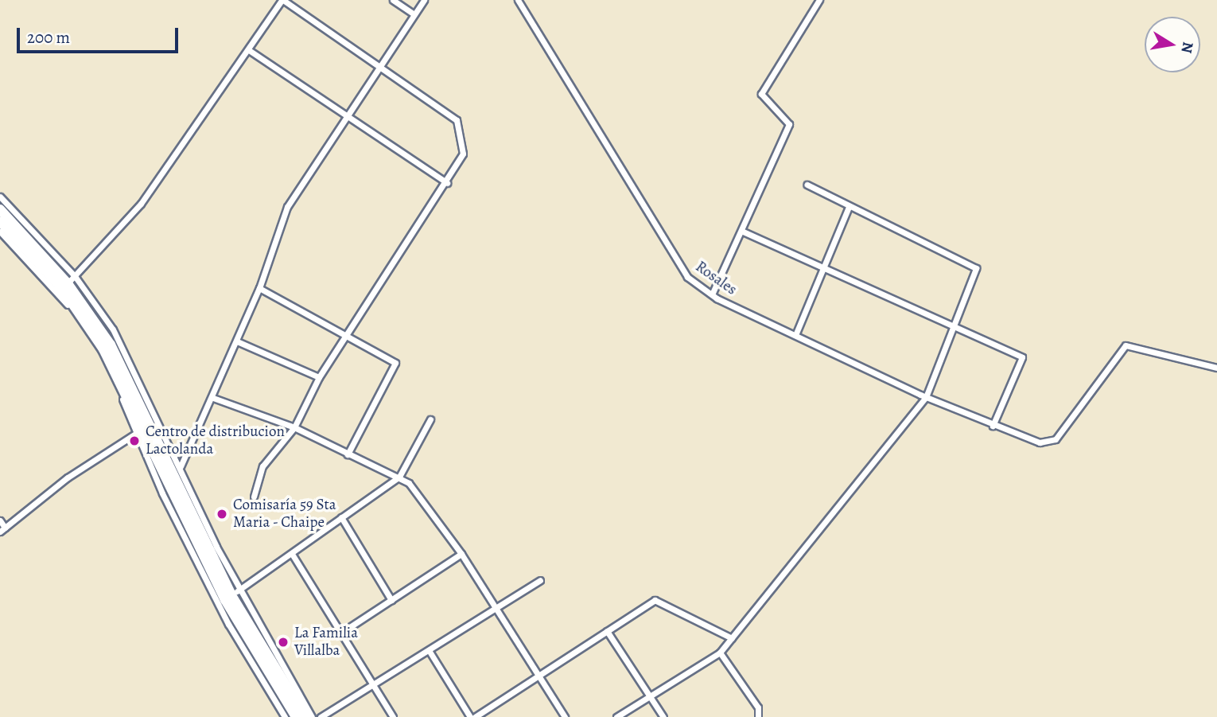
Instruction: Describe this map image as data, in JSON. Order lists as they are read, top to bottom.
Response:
{
  "streets": {
    "street": ["Rosales"]
  },
  "places": ["Centro de distribucion Lactolanda", "Comisaría 59 Sta Maria - Chaipe", "La Familia Villalba"],
  "scale_bar": "200 m",
  "north": "right"
}
